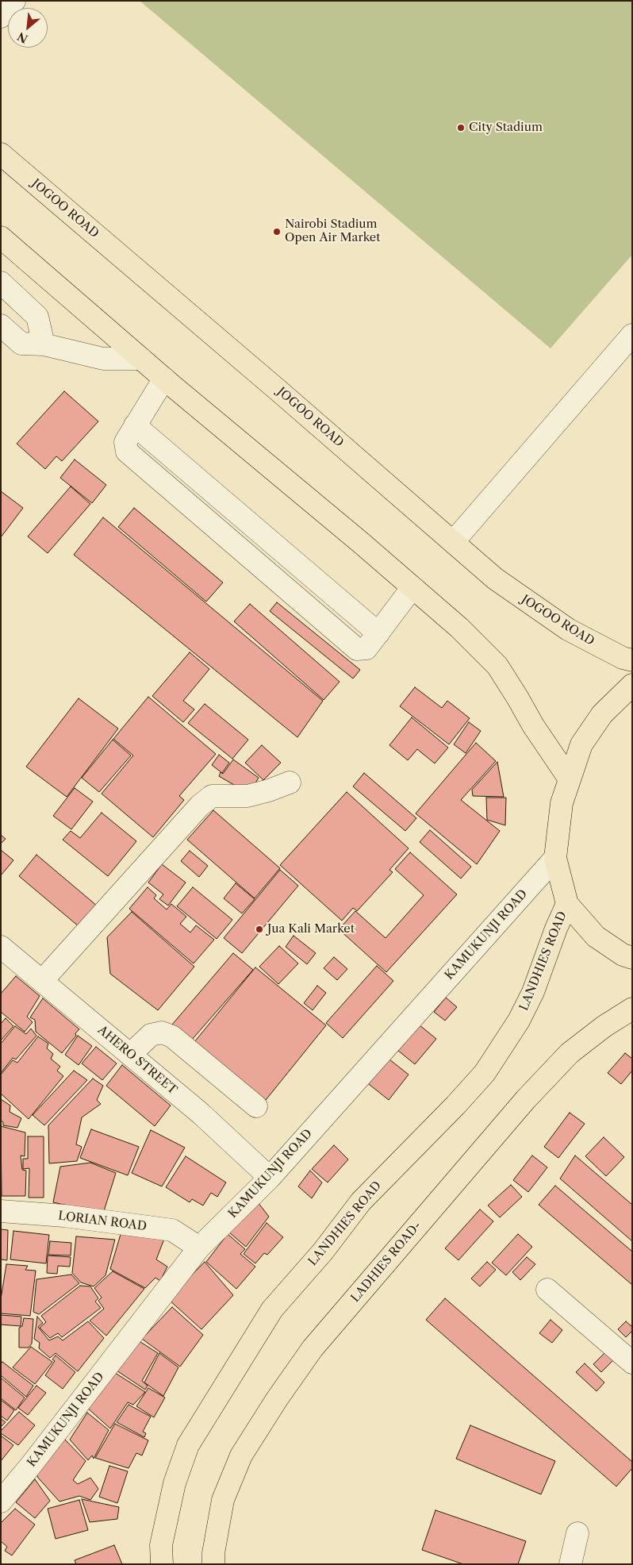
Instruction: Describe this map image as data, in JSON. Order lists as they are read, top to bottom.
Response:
{
  "streets": {
    "main road": ["JOGOO ROAD", "LANDHIES ROAD", "LADHIES ROAD-"],
    "street": ["KAMUKUNJI ROAD", "AHERO STREET", "LORIAN ROAD"]
  },
  "crossings": [
    ["KAMUKUNJI ROAD", "AHERO STREET"],
    ["KAMUKUNJI ROAD", "LORIAN ROAD"]
  ],
  "places": ["City Stadium", "Nairobi Stadium Open Air Market", "Jua Kali Market"],
  "north": "bottom left"
}
